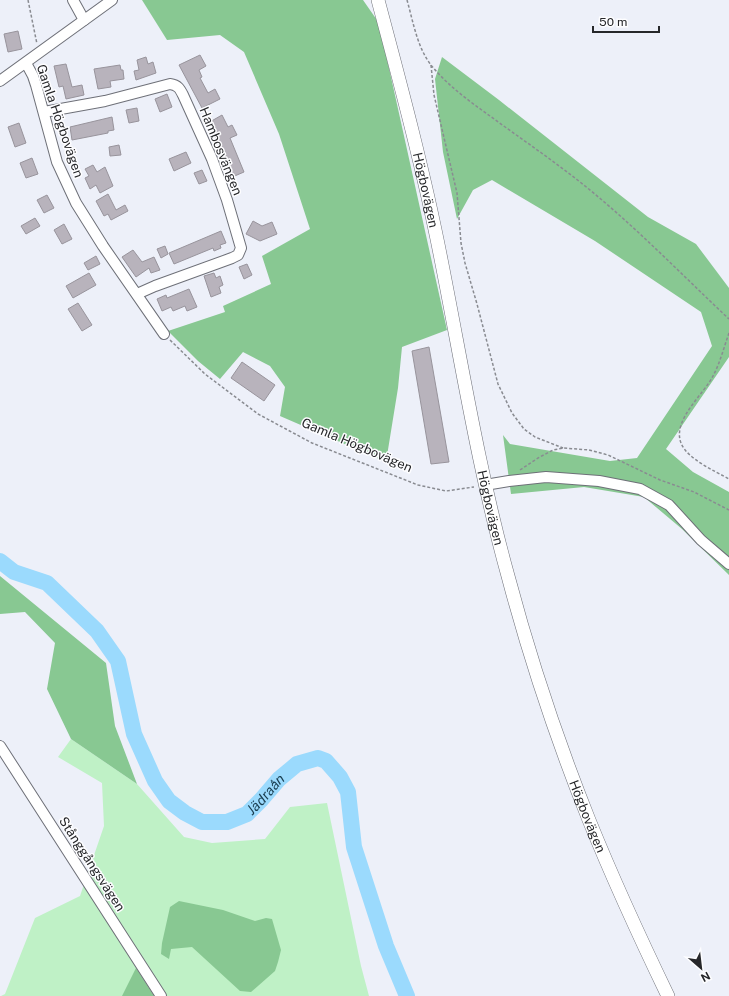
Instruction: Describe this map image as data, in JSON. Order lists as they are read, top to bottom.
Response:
{
  "streets": {
    "main road": ["Högbovägen"],
    "street": ["Gamla Högbovägen", "Hambosvängen", "Stånggångsvägen"]
  },
  "crossings": [
    ["Gamla Högbovägen", "Hambosvängen"],
    ["Gamla Högbovägen", "Högbovägen"]
  ],
  "water": ["Jädraån"],
  "scale_bar": "50 m",
  "north": "bottom right"
}
